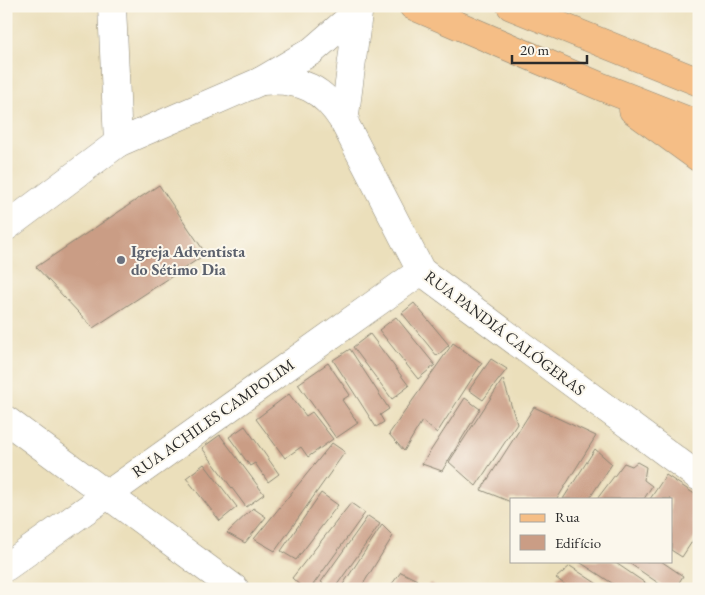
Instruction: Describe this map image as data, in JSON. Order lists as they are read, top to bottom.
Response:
{
  "streets": {
    "street": ["RUA PANDIÁ CALÓGERAS", "RUA ACHILES CAMPOLIM"]
  },
  "crossings": [
    ["RUA PANDIÁ CALÓGERAS", "RUA ACHILES CAMPOLIM"]
  ],
  "places": ["Igreja Adventista do Sétimo Dia"],
  "legend": ["Rua", "Edifício"],
  "scale_bar": "20 m"
}
